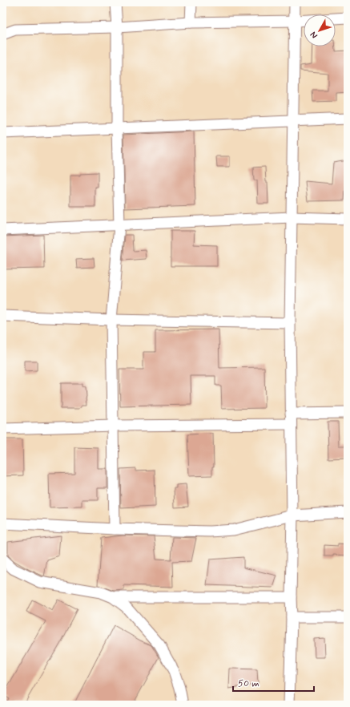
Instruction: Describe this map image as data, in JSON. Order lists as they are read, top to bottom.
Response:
{
  "scale_bar": "50 m",
  "north": "bottom left"
}
